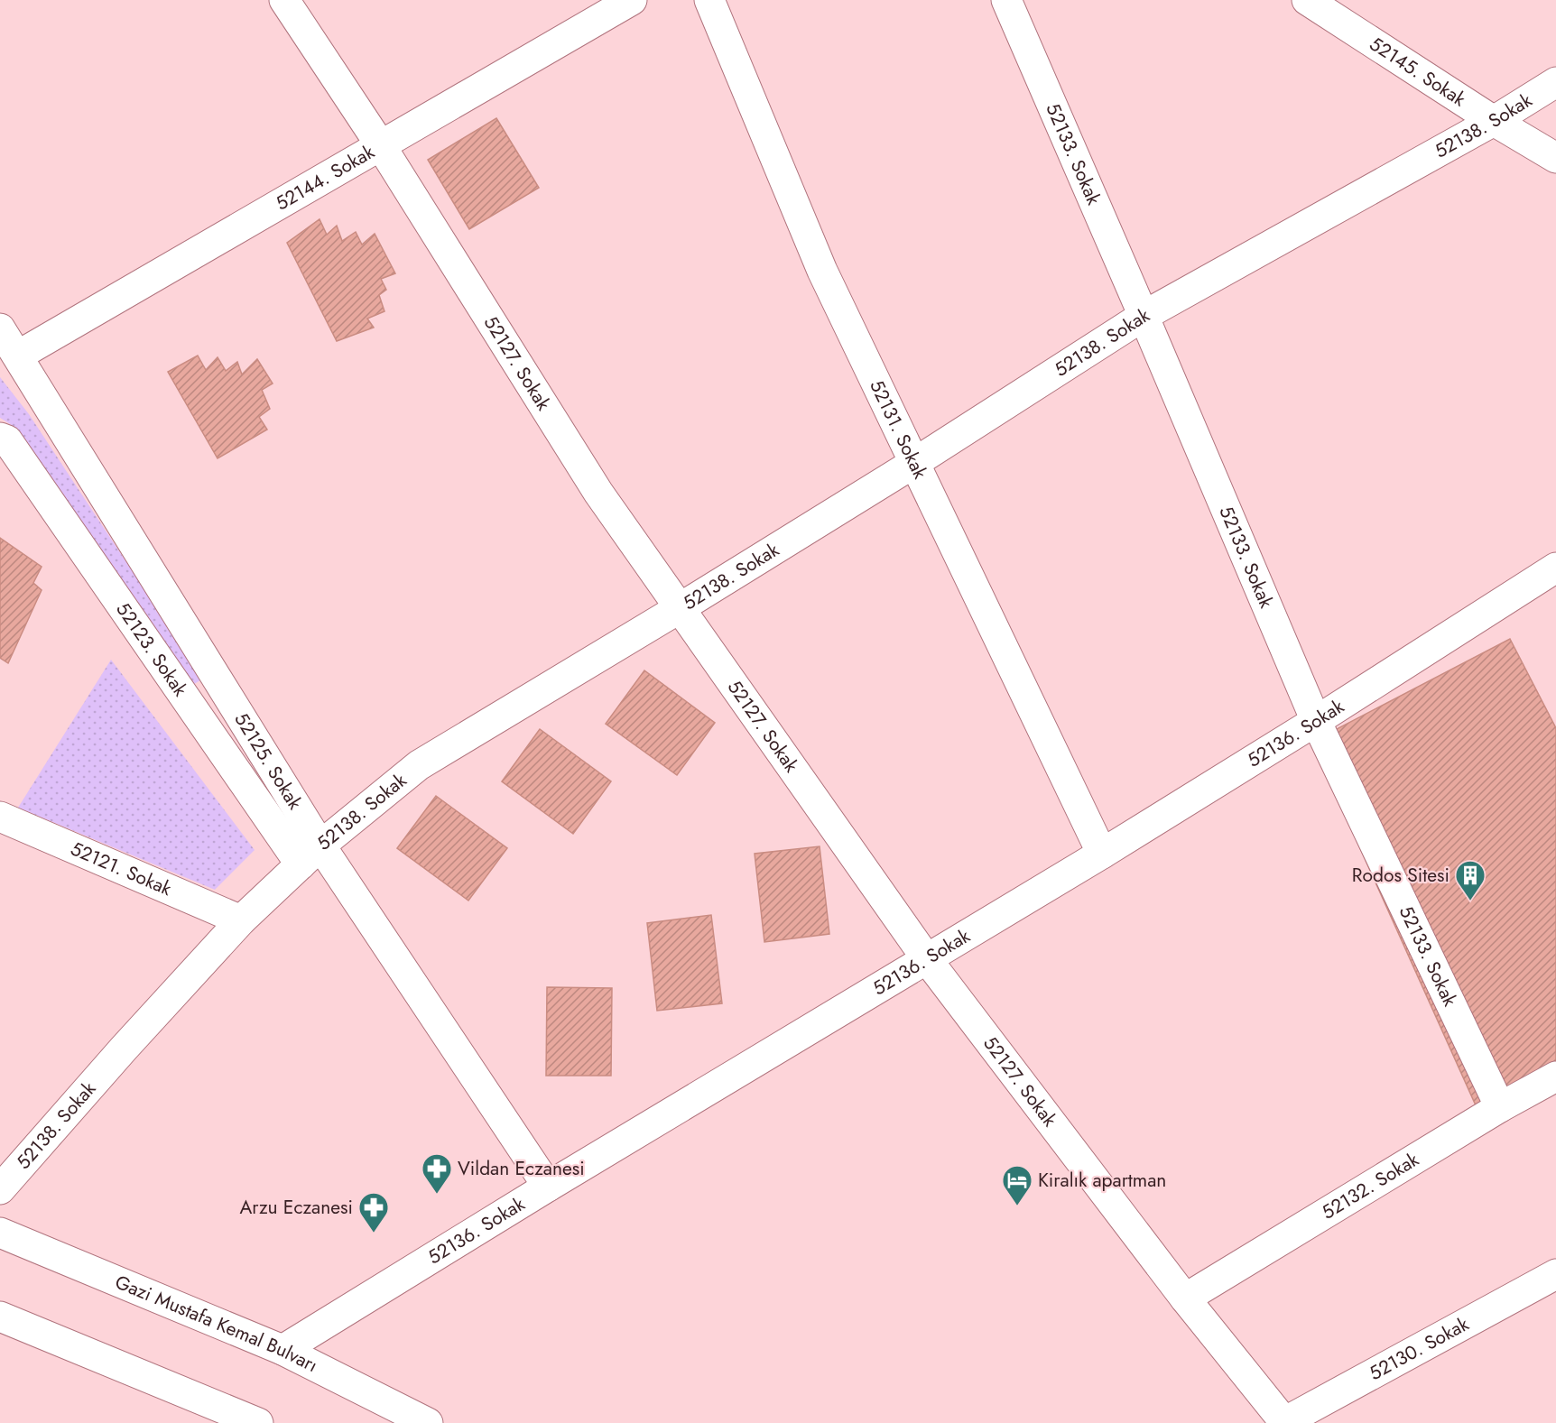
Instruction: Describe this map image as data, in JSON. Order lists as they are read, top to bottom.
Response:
{
  "streets": {
    "main road": [
      "52145. Sokak",
      "52138. Sokak",
      "52133. Sokak",
      "52144. Sokak",
      "52127. Sokak",
      "52131. Sokak",
      "52123. Sokak",
      "52136. Sokak",
      "52125. Sokak",
      "52121. Sokak",
      "52132. Sokak",
      "Gazi Mustafa Kemal Bulvarı",
      "52130. Sokak"
    ]
  },
  "crossings": [
    ["52145. Sokak", "52138. Sokak"],
    ["52138. Sokak", "52133. Sokak"],
    ["52138. Sokak", "52127. Sokak"],
    ["52138. Sokak", "52131. Sokak"],
    ["52138. Sokak", "52123. Sokak"],
    ["52138. Sokak", "52125. Sokak"],
    ["52138. Sokak", "52121. Sokak"],
    ["52133. Sokak", "52136. Sokak"],
    ["52133. Sokak", "52132. Sokak"],
    ["52144. Sokak", "52127. Sokak"],
    ["52144. Sokak", "52125. Sokak"],
    ["52127. Sokak", "52136. Sokak"],
    ["52127. Sokak", "52132. Sokak"],
    ["52127. Sokak", "52130. Sokak"],
    ["52131. Sokak", "52136. Sokak"],
    ["52123. Sokak", "52125. Sokak"],
    ["52136. Sokak", "52125. Sokak"],
    ["52136. Sokak", "Gazi Mustafa Kemal Bulvarı"]
  ],
  "places": {
    "building": ["Rodos Sitesi"],
    "pharmacy": ["Vildan Eczanesi", "Arzu Eczanesi"],
    "hotel": ["Kiralık apartman"]
  }
}
